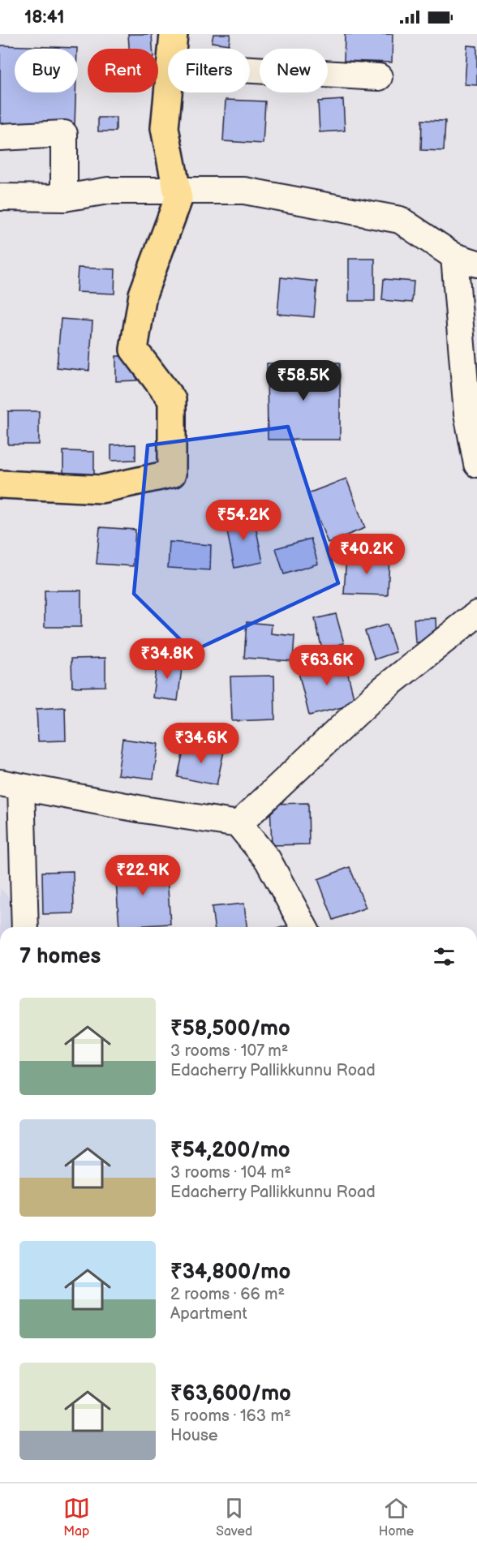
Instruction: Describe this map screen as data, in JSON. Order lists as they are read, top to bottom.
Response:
{
  "page": {
    "status": "18:41",
    "chip": [
      "Buy",
      "Rent",
      "Filters",
      "New"
    ],
    "price": [
      "₹58.5K",
      "₹54.2K",
      "₹40.2K",
      "₹34.8K",
      "₹63.6K",
      "₹34.6K",
      "₹22.9K"
    ],
    "heading": "7 homes",
    "list": [
      {
        "name": "₹58,500/mo",
        "note": "3 rooms · 107 m² · Edacherry Pallikkunnu Road"
      },
      {
        "name": "₹54,200/mo",
        "note": "3 rooms · 104 m² · Edacherry Pallikkunnu Road"
      },
      {
        "name": "₹34,800/mo",
        "note": "2 rooms · 66 m² · Apartment"
      },
      {
        "name": "₹63,600/mo",
        "note": "5 rooms · 163 m² · House"
      }
    ],
    "tabs": ["Map", "Saved", "Home"]
  }
}
